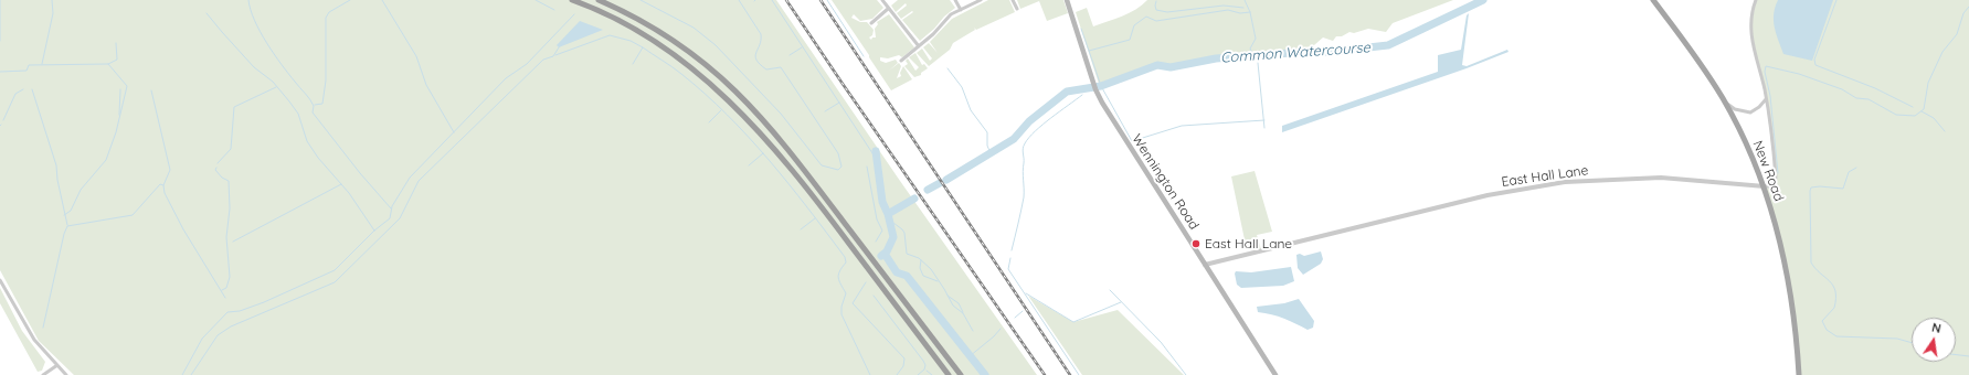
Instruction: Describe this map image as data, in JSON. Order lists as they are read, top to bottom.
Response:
{
  "streets": {
    "main road": ["New Road", "Wennington Road"],
    "street": ["East Hall Lane"]
  },
  "crossings": [
    ["New Road", "East Hall Lane"],
    ["East Hall Lane", "Wennington Road"]
  ],
  "water": ["Common Watercourse"],
  "places": ["East Hall Lane"],
  "north": "top"
}
